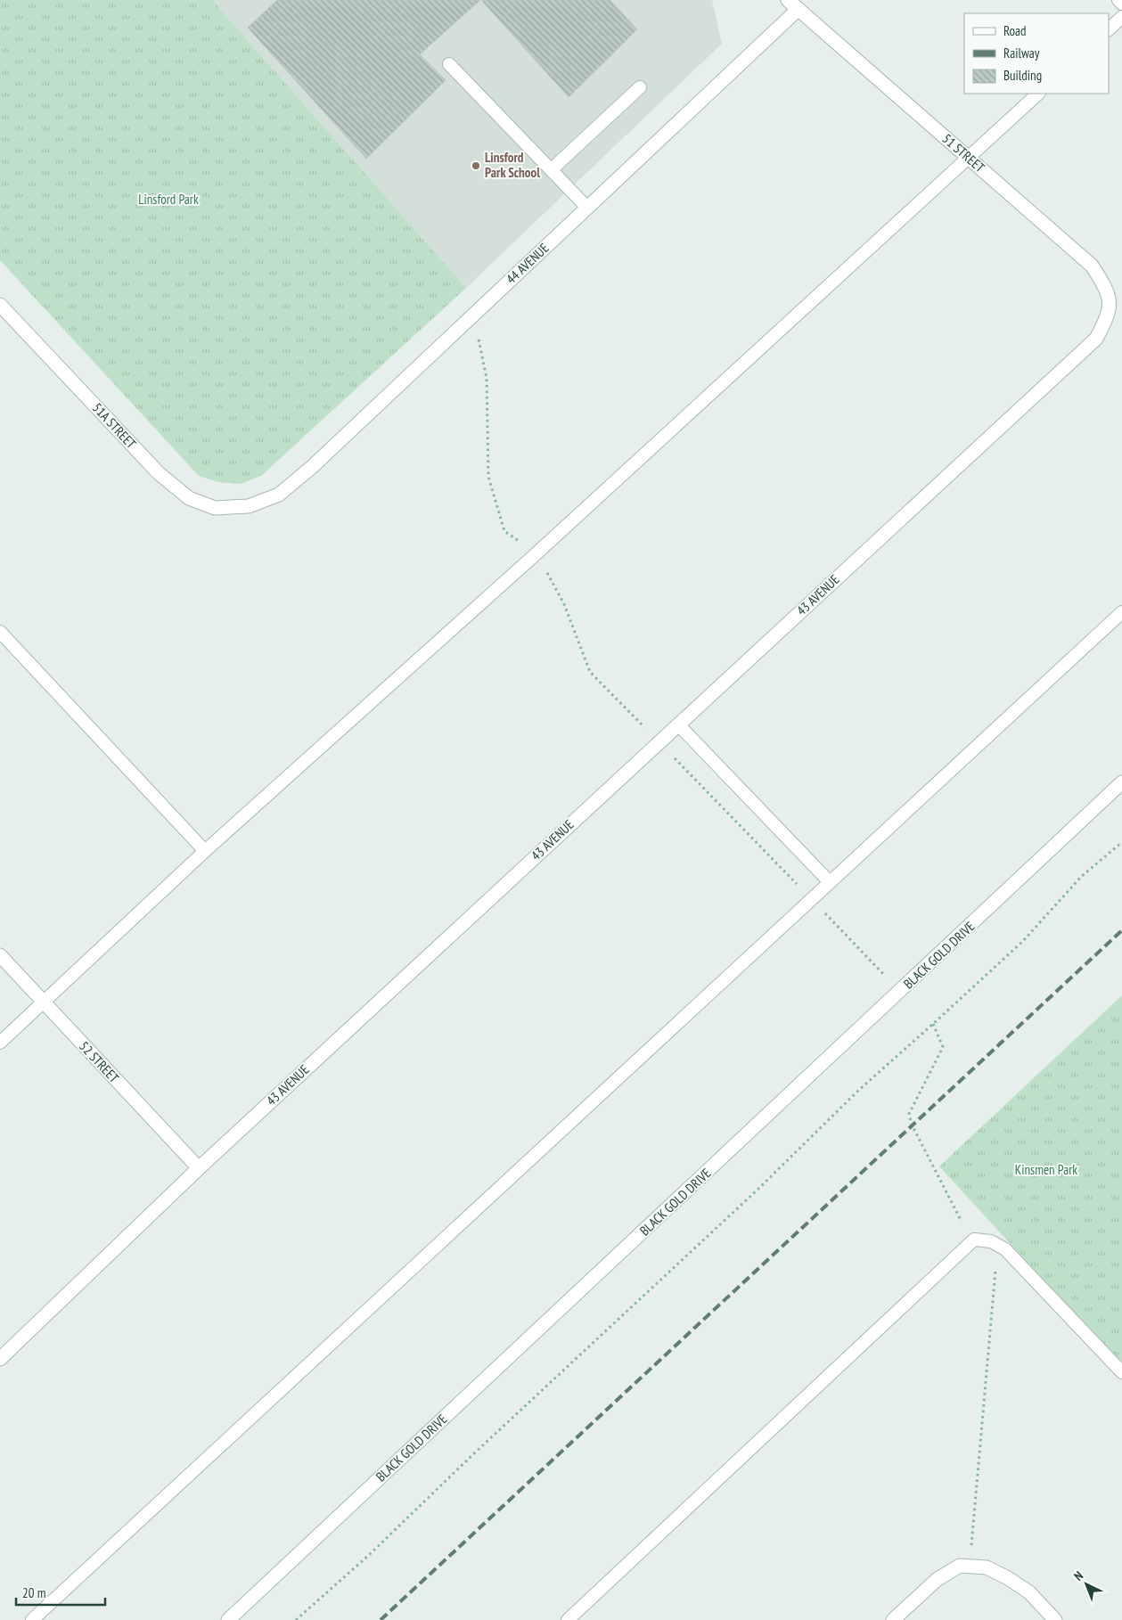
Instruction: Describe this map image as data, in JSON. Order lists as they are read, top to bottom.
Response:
{
  "streets": {
    "street": [
      "51 STREET",
      "44 AVENUE",
      "51A STREET",
      "43 AVENUE",
      "BLACK GOLD DRIVE",
      "52 STREET"
    ]
  },
  "crossings": [
    ["51 STREET", "44 AVENUE"],
    ["51 STREET", "43 AVENUE"],
    ["44 AVENUE", "51A STREET"],
    ["43 AVENUE", "52 STREET"]
  ],
  "parks": ["Linsford Park", "Kinsmen Park"],
  "places": ["Linsford Park School"],
  "legend": ["Road", "Railway", "Building"],
  "scale_bar": "20 m",
  "north": "top left"
}
